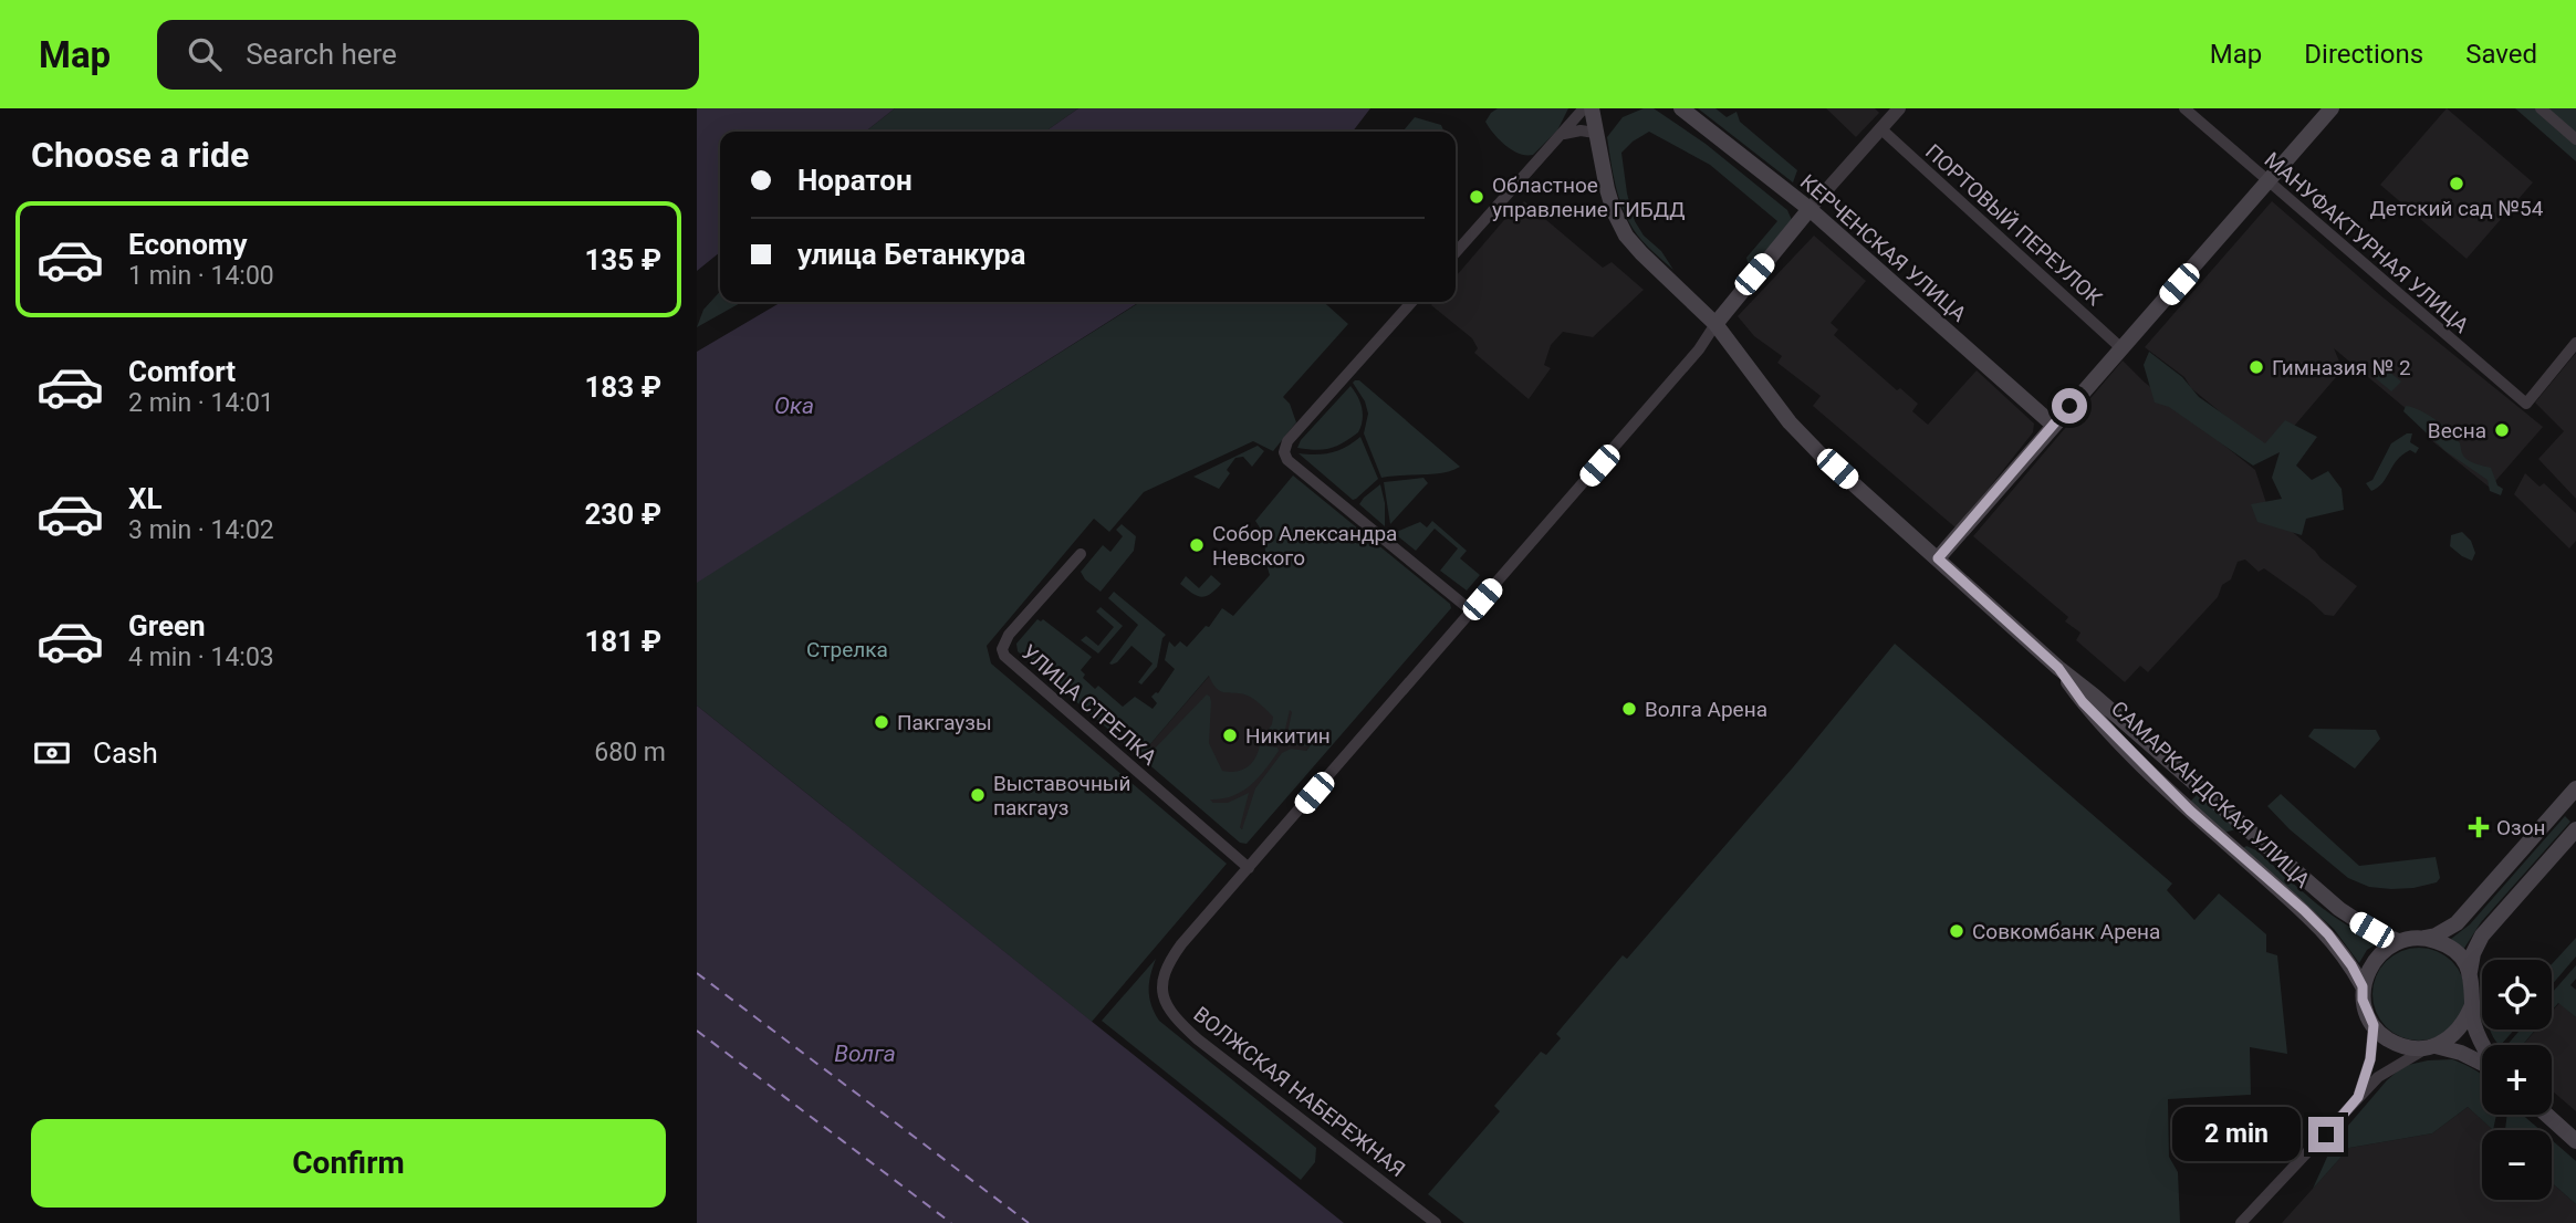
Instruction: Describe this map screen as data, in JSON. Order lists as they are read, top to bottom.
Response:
{
  "streets": {
    "main road": ["КЕРЧЕНСКАЯ УЛИЦА", "САМАРКАНДСКАЯ УЛИЦА"],
    "street": [
      "ПОРТОВЫЙ ПЕРЕУЛОК",
      "МАНУФАКТУРНАЯ УЛИЦА",
      "УЛИЦА СТРЕЛКА",
      "ВОЛЖСКАЯ НАБЕРЕЖНАЯ"
    ]
  },
  "crossings": [
    ["УЛИЦА СТРЕЛКА", "ВОЛЖСКАЯ НАБЕРЕЖНАЯ"]
  ],
  "water": ["Ока", "Волга"],
  "parks": ["Стрелка"],
  "places": {
    "other": [
      "Детский сад №54",
      "Областное управление ГИБДД",
      "Гимназия № 2",
      "Весна",
      "Собор Александра Невского",
      "Волга Арена",
      "Пакгаузы",
      "Никитин",
      "Выставочный пакгауз",
      "Совкомбанк Арена"
    ],
    "health": ["Озон"]
  },
  "page": {
    "header": "Map",
    "search": "Search here",
    "nav": ["Map", "Directions", "Saved"],
    "heading": "Choose a ride",
    "banner": ["Норатон", "улица Бетанкура"],
    "list": [
      {
        "name": "Economy",
        "note": "1 min · 14:00",
        "value": "135 ₽"
      },
      {
        "name": "Comfort",
        "note": "2 min · 14:01",
        "value": "183 ₽"
      },
      {
        "name": "XL",
        "note": "3 min · 14:02",
        "value": "230 ₽"
      },
      {
        "name": "Green",
        "note": "4 min · 14:03",
        "value": "181 ₽"
      }
    ],
    "pay": ["Cash", "680 m"],
    "map_buttons": ["+", "−"],
    "buttons": "Confirm",
    "bubble": "2 min"
  }
}
